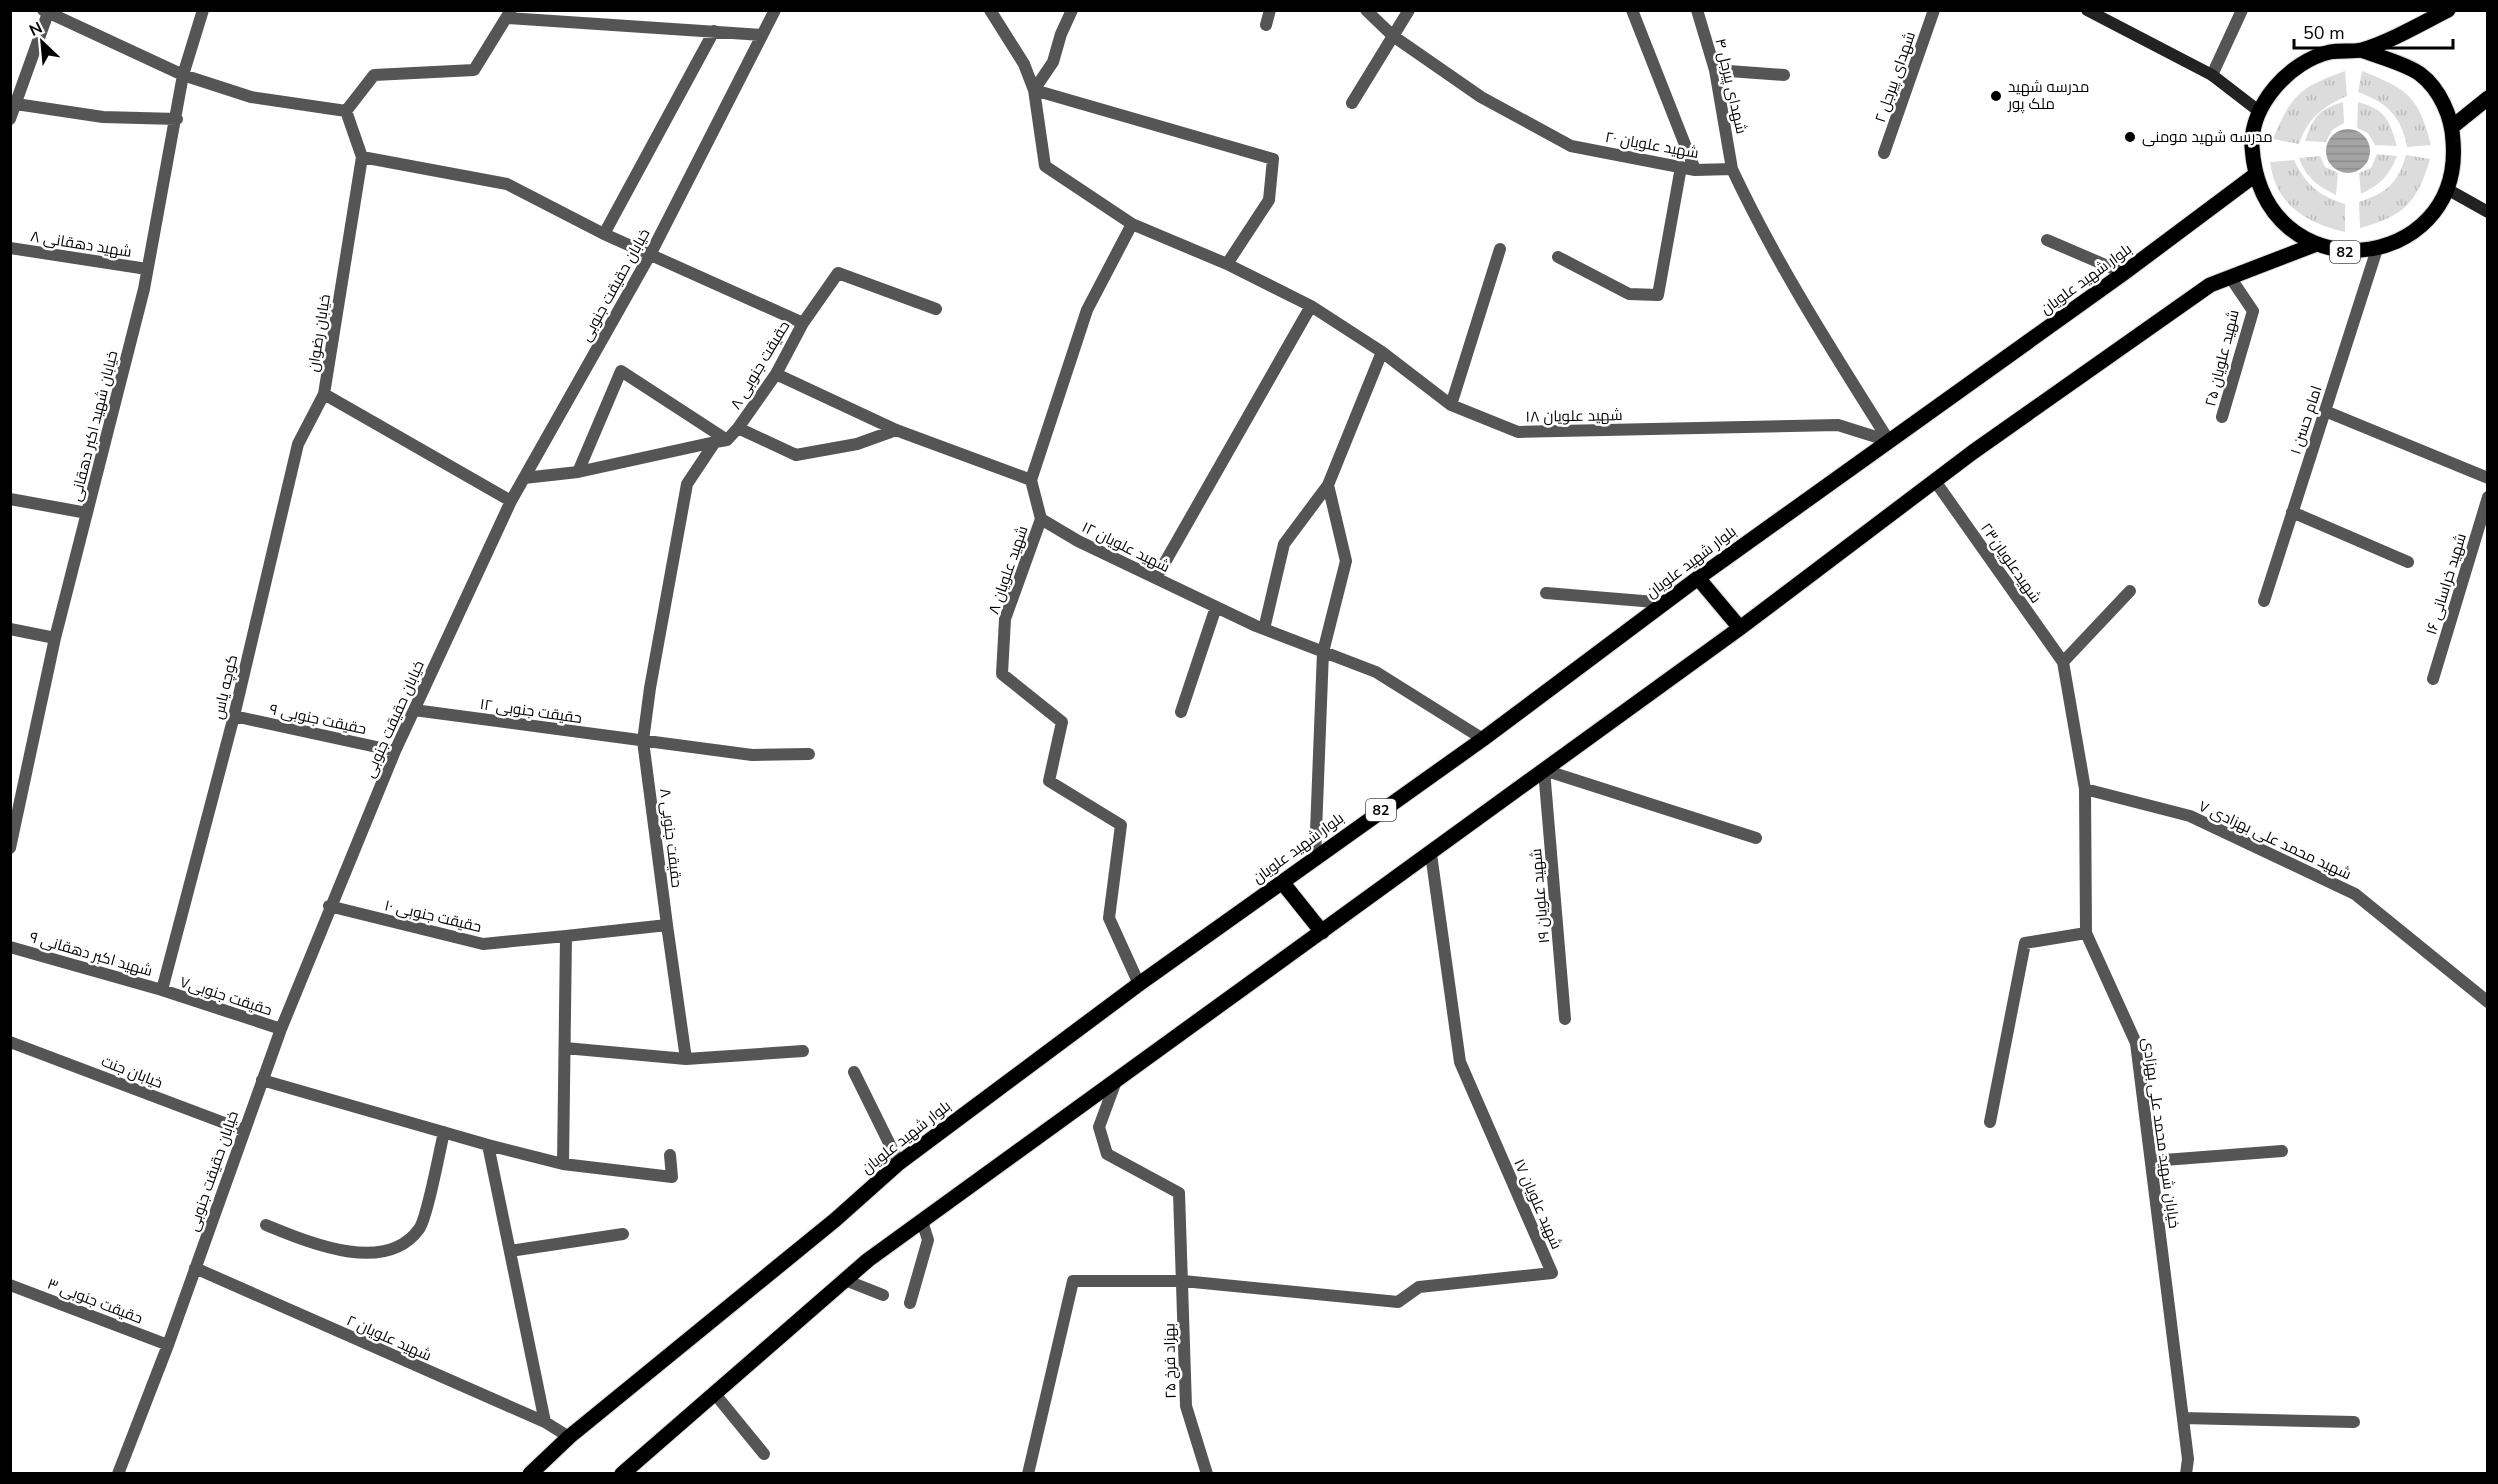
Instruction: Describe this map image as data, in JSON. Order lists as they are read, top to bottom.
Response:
{
  "streets": {
    "main road": ["82", "بلوار شهید علویان"],
    "street": [
      "شهدای پیرجل ۲",
      "شهدای پیرجل ۴",
      "شهید علویان ۲۰",
      "شهید دهقانی ۸",
      "خیابان حقیقت جنوبی",
      "خیابان رضوان",
      "شهید علویان ۲۵",
      "حقیقت جنوبی ۸",
      "شهید علویان ۱۸",
      "امام حسن ۱",
      "خیابان شهید اکبر دهقانی",
      "شهید علویان ۱۲",
      "شهیدعلویان۲۳",
      "شهید علویان ۸",
      "شهید خراسانی ۱۶",
      "کوچه یاس",
      "حقیقت جنوبی ۱۲",
      "حقیقت جنوبی ۹",
      "شهید محمد علی بهزادی ۷",
      "شهید علویان ۱۹",
      "حقیقت جنوبی ۱۰",
      "شهید اکبر دهقانی ۹",
      "حقیقت جنوبی۷",
      "خیابان جنت",
      "خیابان شهید محمد علی بهزادی",
      "شهید علویان ۱۷",
      "حقیقت جنوبی ۳",
      "شهید علویان ۲",
      "بهزاد فرخ ۲۵"
    ]
  },
  "crossings": [
    ["شهدای پیرجل ۴", "شهید علویان ۲۰"],
    ["شهید دهقانی ۸", "خیابان شهید اکبر دهقانی"],
    ["82", "بلوار شهید علویان"],
    ["82", "شهید علویان ۲۵"],
    ["82", "امام حسن ۱"],
    ["82", "شهیدعلویان۲۳"],
    ["82", "شهید علویان ۱۹"],
    ["82", "شهید علویان ۱۷"],
    ["82", "بهزاد فرخ ۲۵"],
    ["بلوار شهید علویان", "شهید علویان ۱۸"],
    ["بلوار شهید علویان", "امام حسن ۱"],
    ["بلوار شهید علویان", "شهید علویان ۱۲"],
    ["بلوار شهید علویان", "شهید علویان ۸"],
    ["بلوار شهید علویان", "شهید علویان ۲"],
    ["خیابان حقیقت جنوبی", "خیابان رضوان"],
    ["خیابان حقیقت جنوبی", "حقیقت جنوبی ۱۲"],
    ["خیابان حقیقت جنوبی", "حقیقت جنوبی ۹"],
    ["خیابان حقیقت جنوبی", "حقیقت جنوبی ۱۰"],
    ["خیابان حقیقت جنوبی", "حقیقت جنوبی۷"],
    ["خیابان حقیقت جنوبی", "خیابان جنت"],
    ["خیابان حقیقت جنوبی", "حقیقت جنوبی ۳"],
    ["خیابان حقیقت جنوبی", "شهید علویان ۲"],
    ["خیابان رضوان", "کوچه یاس"],
    ["حقیقت جنوبی ۸", "حقیقت جنوبی ۱۲"],
    ["شهید علویان ۱۲", "شهید علویان ۸"],
    ["شهیدعلویان۲۳", "خیابان شهید محمد علی بهزادی"],
    ["کوچه یاس", "حقیقت جنوبی ۹"],
    ["کوچه یاس", "شهید اکبر دهقانی ۹"],
    ["کوچه یاس", "حقیقت جنوبی۷"],
    ["شهید محمد علی بهزادی ۷", "خیابان شهید محمد علی بهزادی"],
    ["شهید اکبر دهقانی ۹", "حقیقت جنوبی۷"],
    ["شهید علویان ۱۷", "بهزاد فرخ ۲۵"]
  ],
  "places": ["مدرسه شهید ملک پور", "مدرسه شهید مومنی"],
  "scale_bar": "50 m",
  "north": "top left"
}
